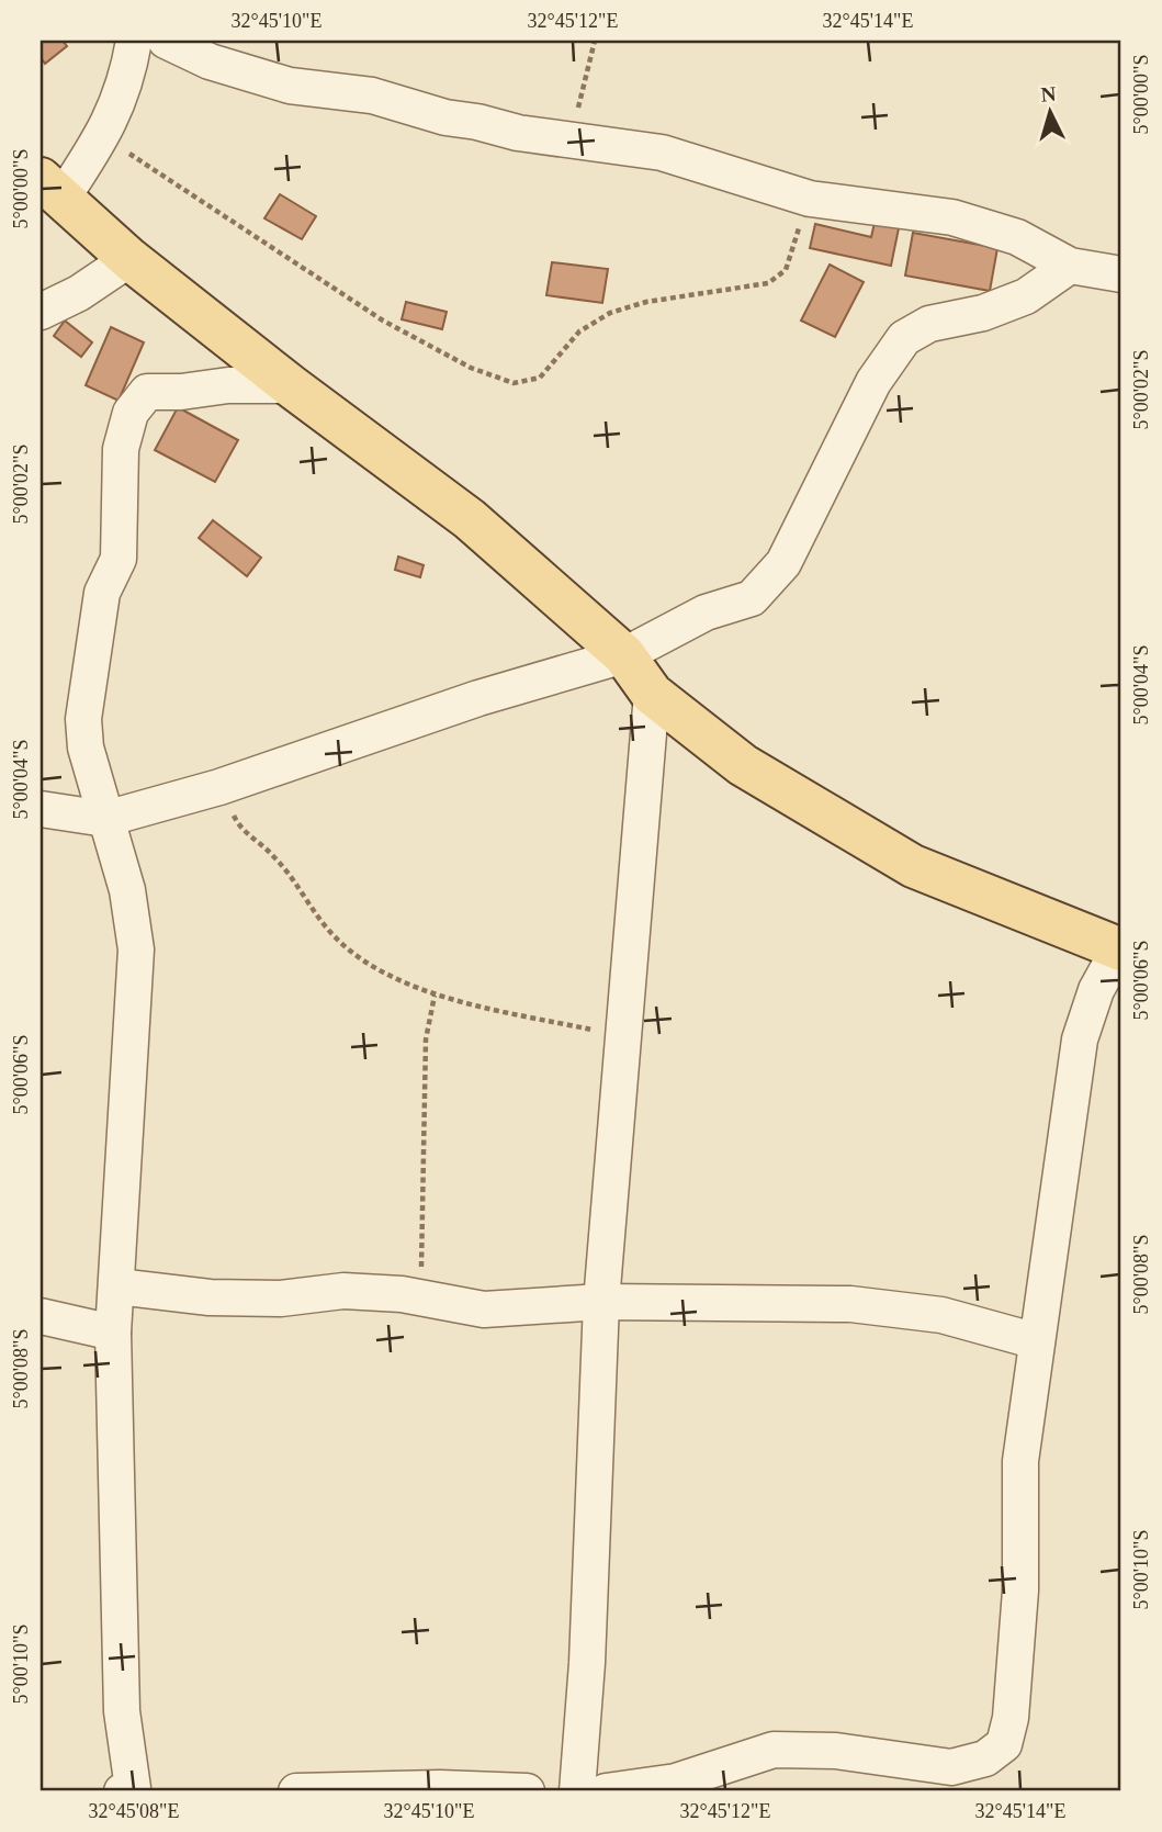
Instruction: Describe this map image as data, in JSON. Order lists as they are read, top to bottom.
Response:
{
  "north": "top",
  "coordinates": [
    "32°45'10\"E",
    "32°45'12\"E",
    "32°45'14\"E",
    "5°00'00\"S",
    "5°00'02\"S",
    "5°00'04\"S",
    "5°00'06\"S",
    "5°00'08\"S",
    "5°00'10\"S",
    "32°45'08\"E"
  ]
}
